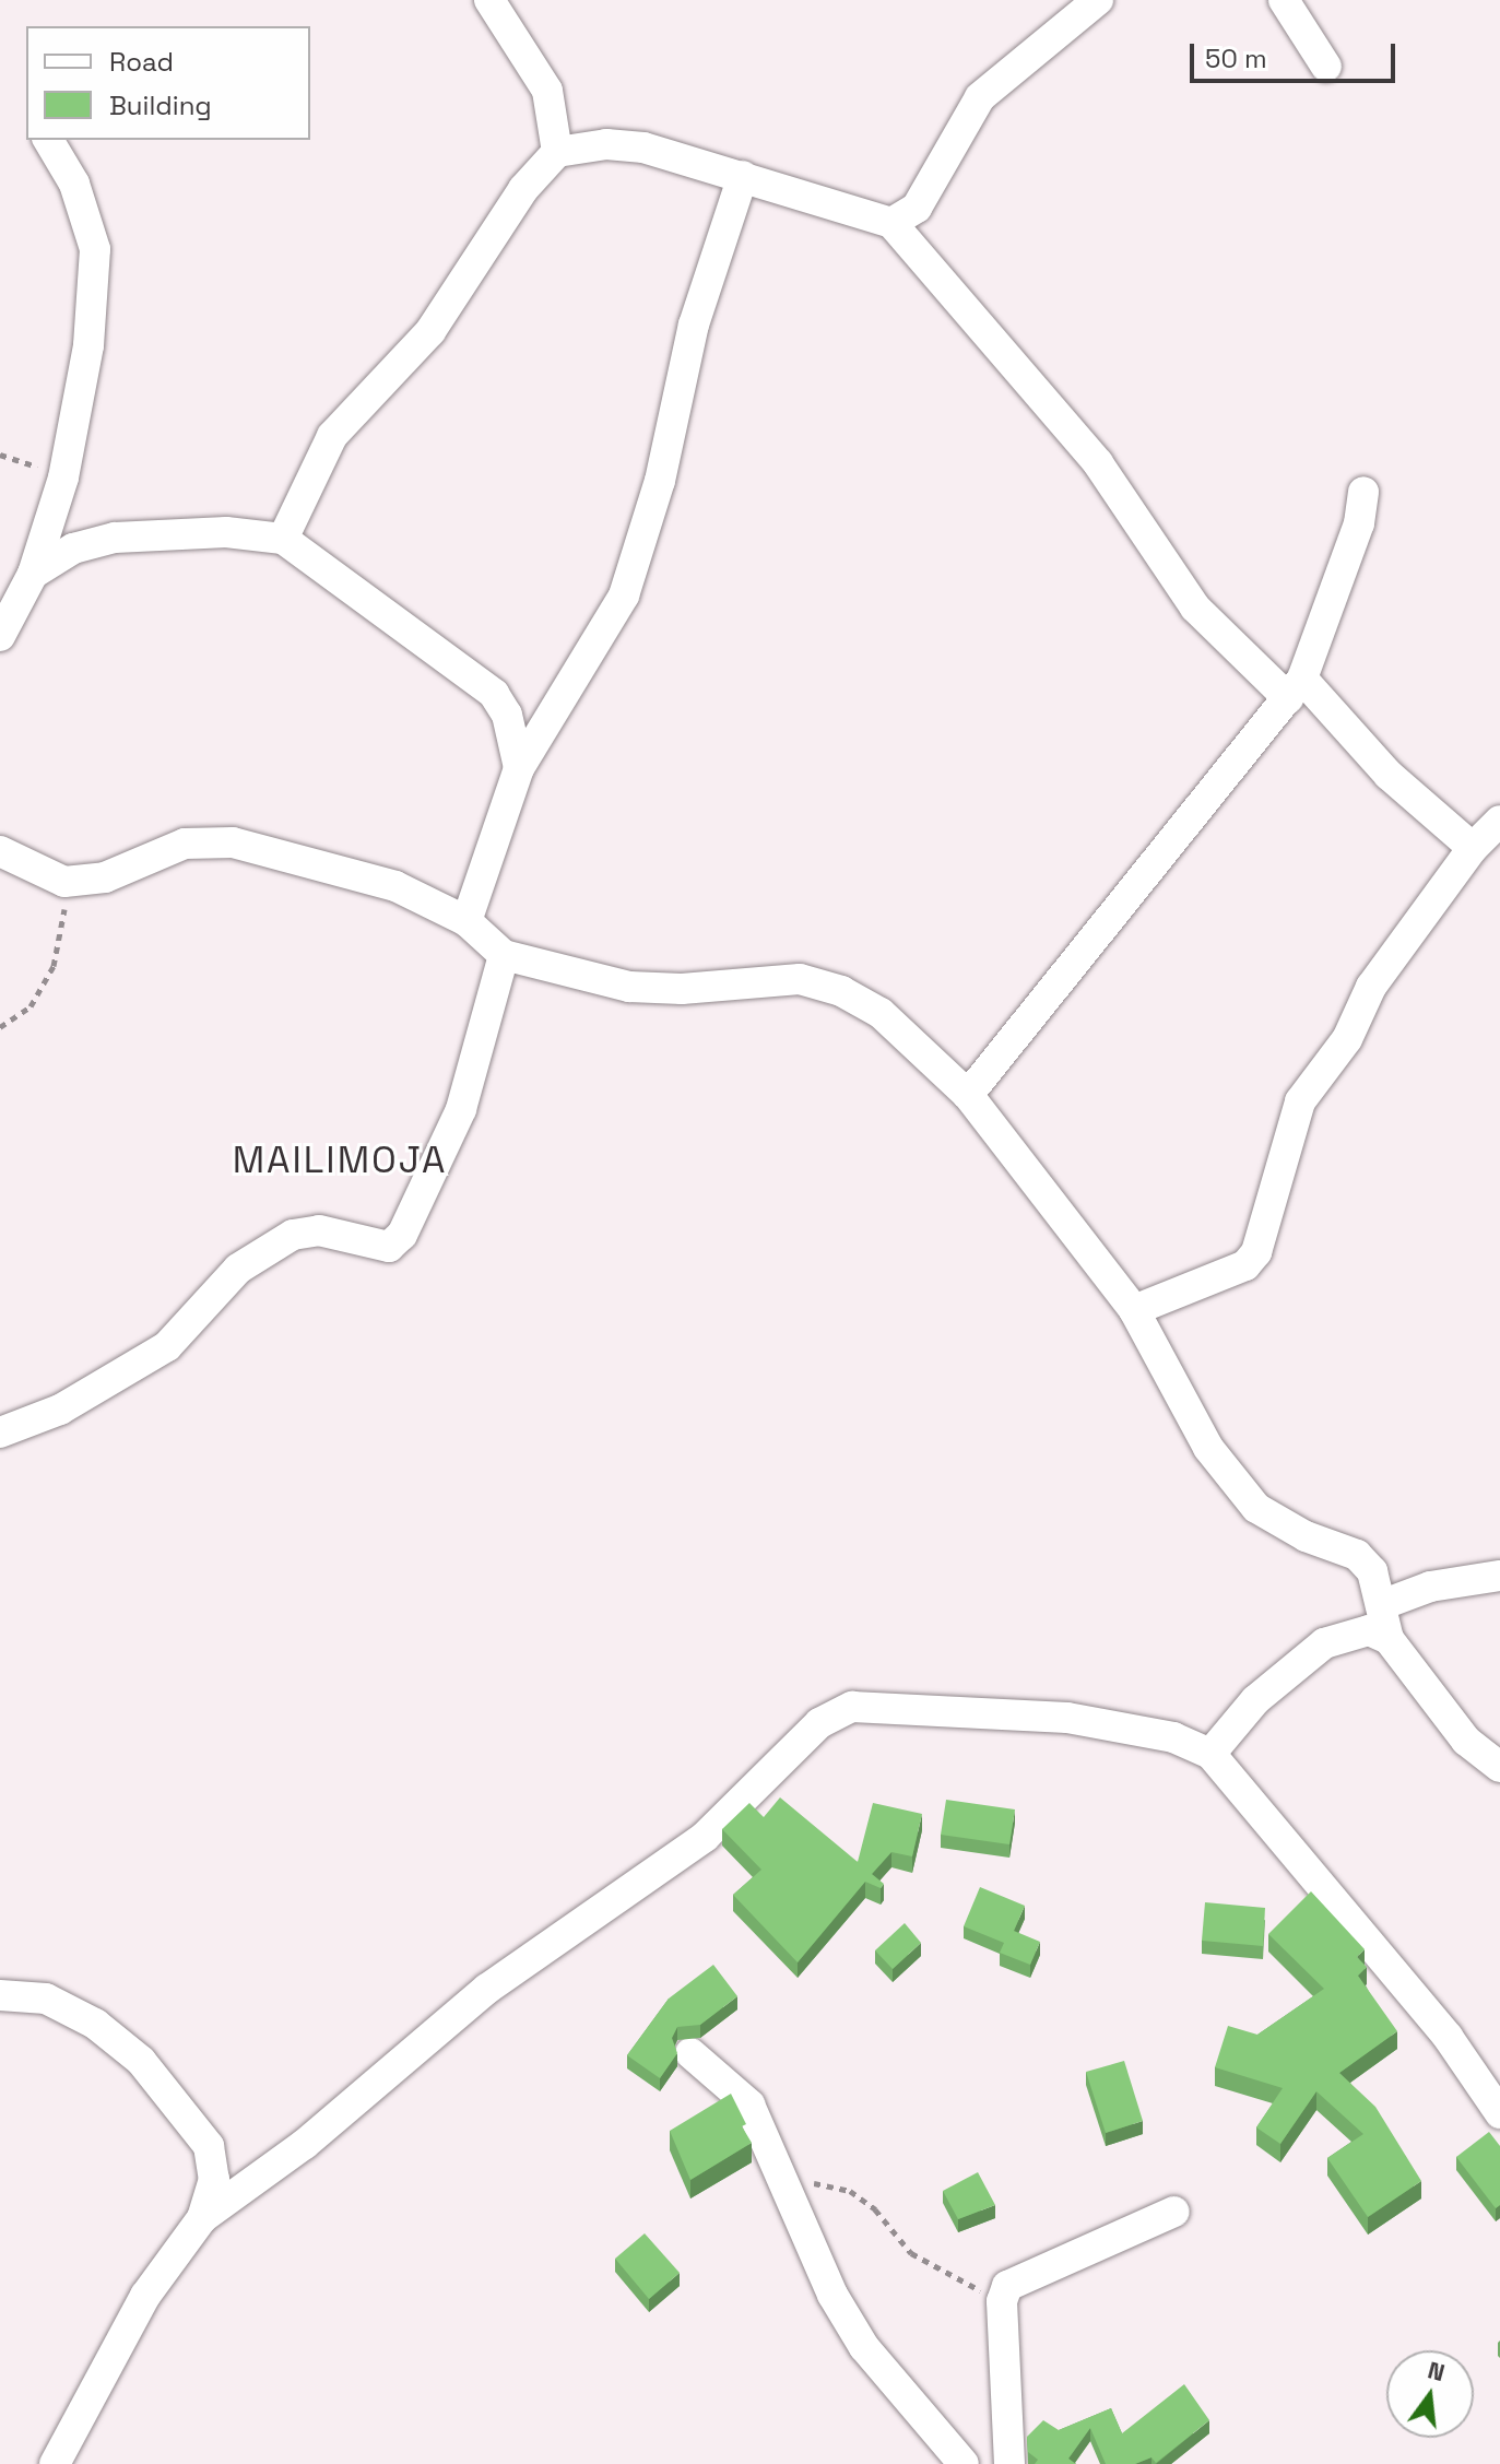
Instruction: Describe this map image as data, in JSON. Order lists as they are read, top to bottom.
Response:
{
  "districts": ["MAILIMOJA"],
  "legend": ["Road", "Building"],
  "scale_bar": "50 m",
  "north": "top"
}
